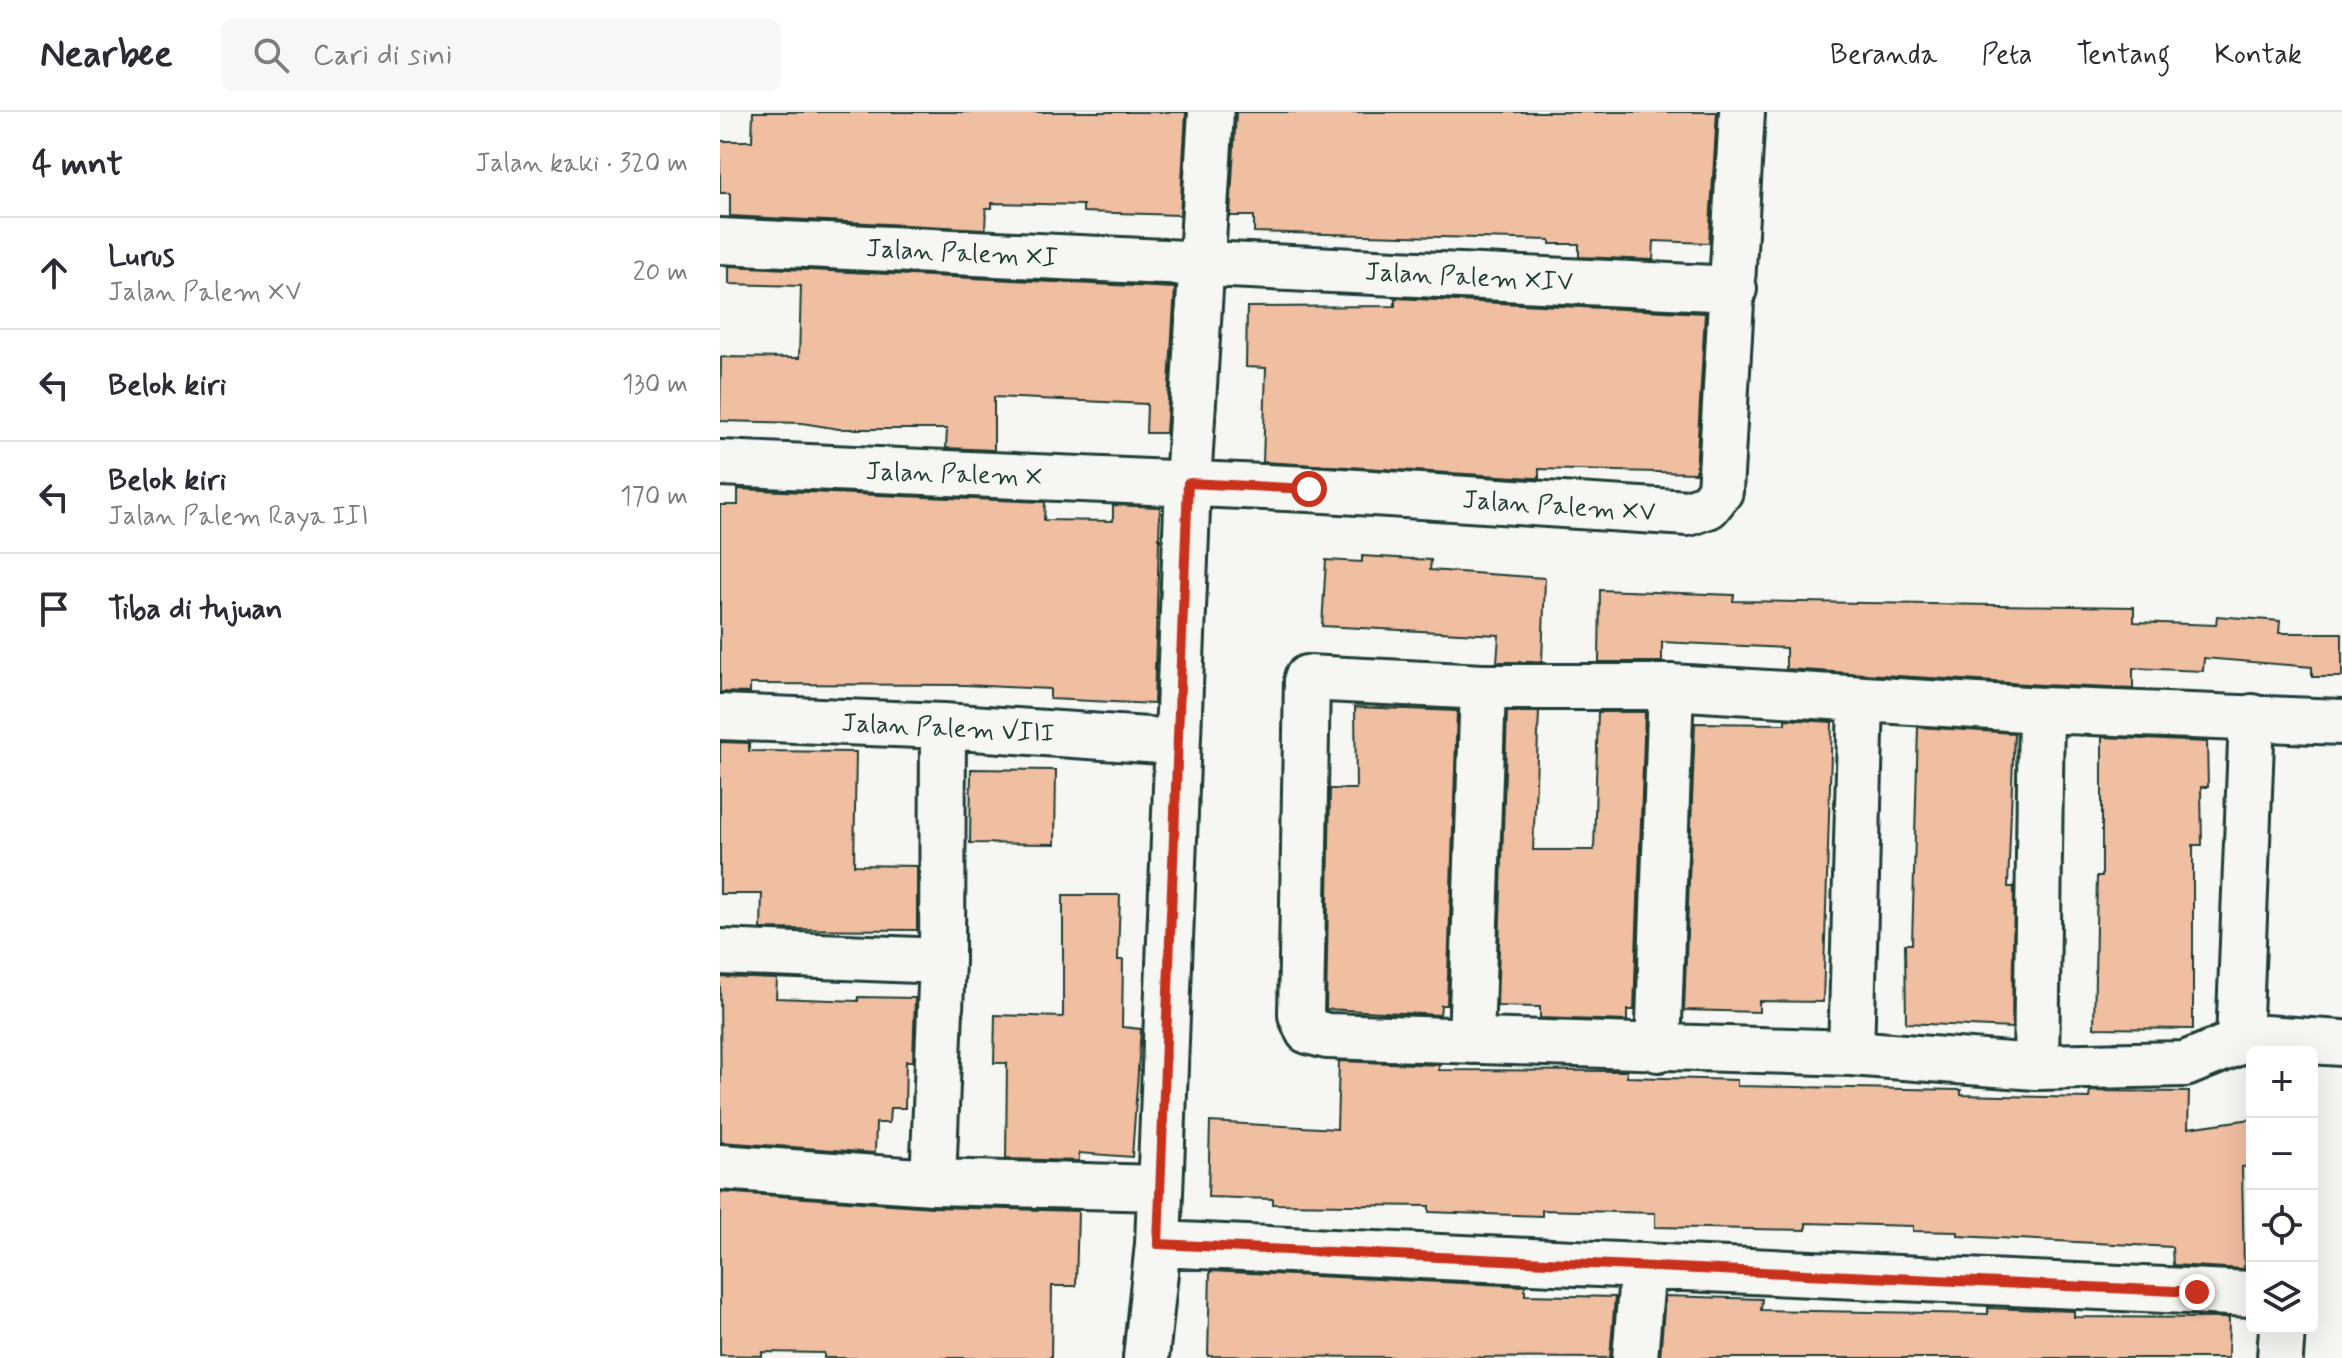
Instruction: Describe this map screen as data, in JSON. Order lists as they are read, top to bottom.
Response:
{
  "streets": {
    "street": [
      "Jalan Palem XI",
      "Jalan Palem XIV",
      "Jalan Palem X",
      "Jalan Palem XV",
      "Jalan Palem VIII"
    ]
  },
  "crossings": [
    ["Jalan Palem XI", "Jalan Palem XIV"],
    ["Jalan Palem XIV", "Jalan Palem XV"],
    ["Jalan Palem X", "Jalan Palem XV"]
  ],
  "page": {
    "header": "Nearbee",
    "search": "Cari di sini",
    "nav": [
      "Beranda",
      "Peta",
      "Tentang",
      "Kontak"
    ],
    "heading": ["4 mnt", "Jalan kaki · 320 m"],
    "list": [
      ["Lurus", "Jalan Palem XV", "20 m"],
      ["Belok kiri", "130 m"],
      ["Belok kiri", "Jalan Palem Raya III", "170 m"],
      "Tiba di tujuan"
    ],
    "map_buttons": ["+", "−"]
  }
}
